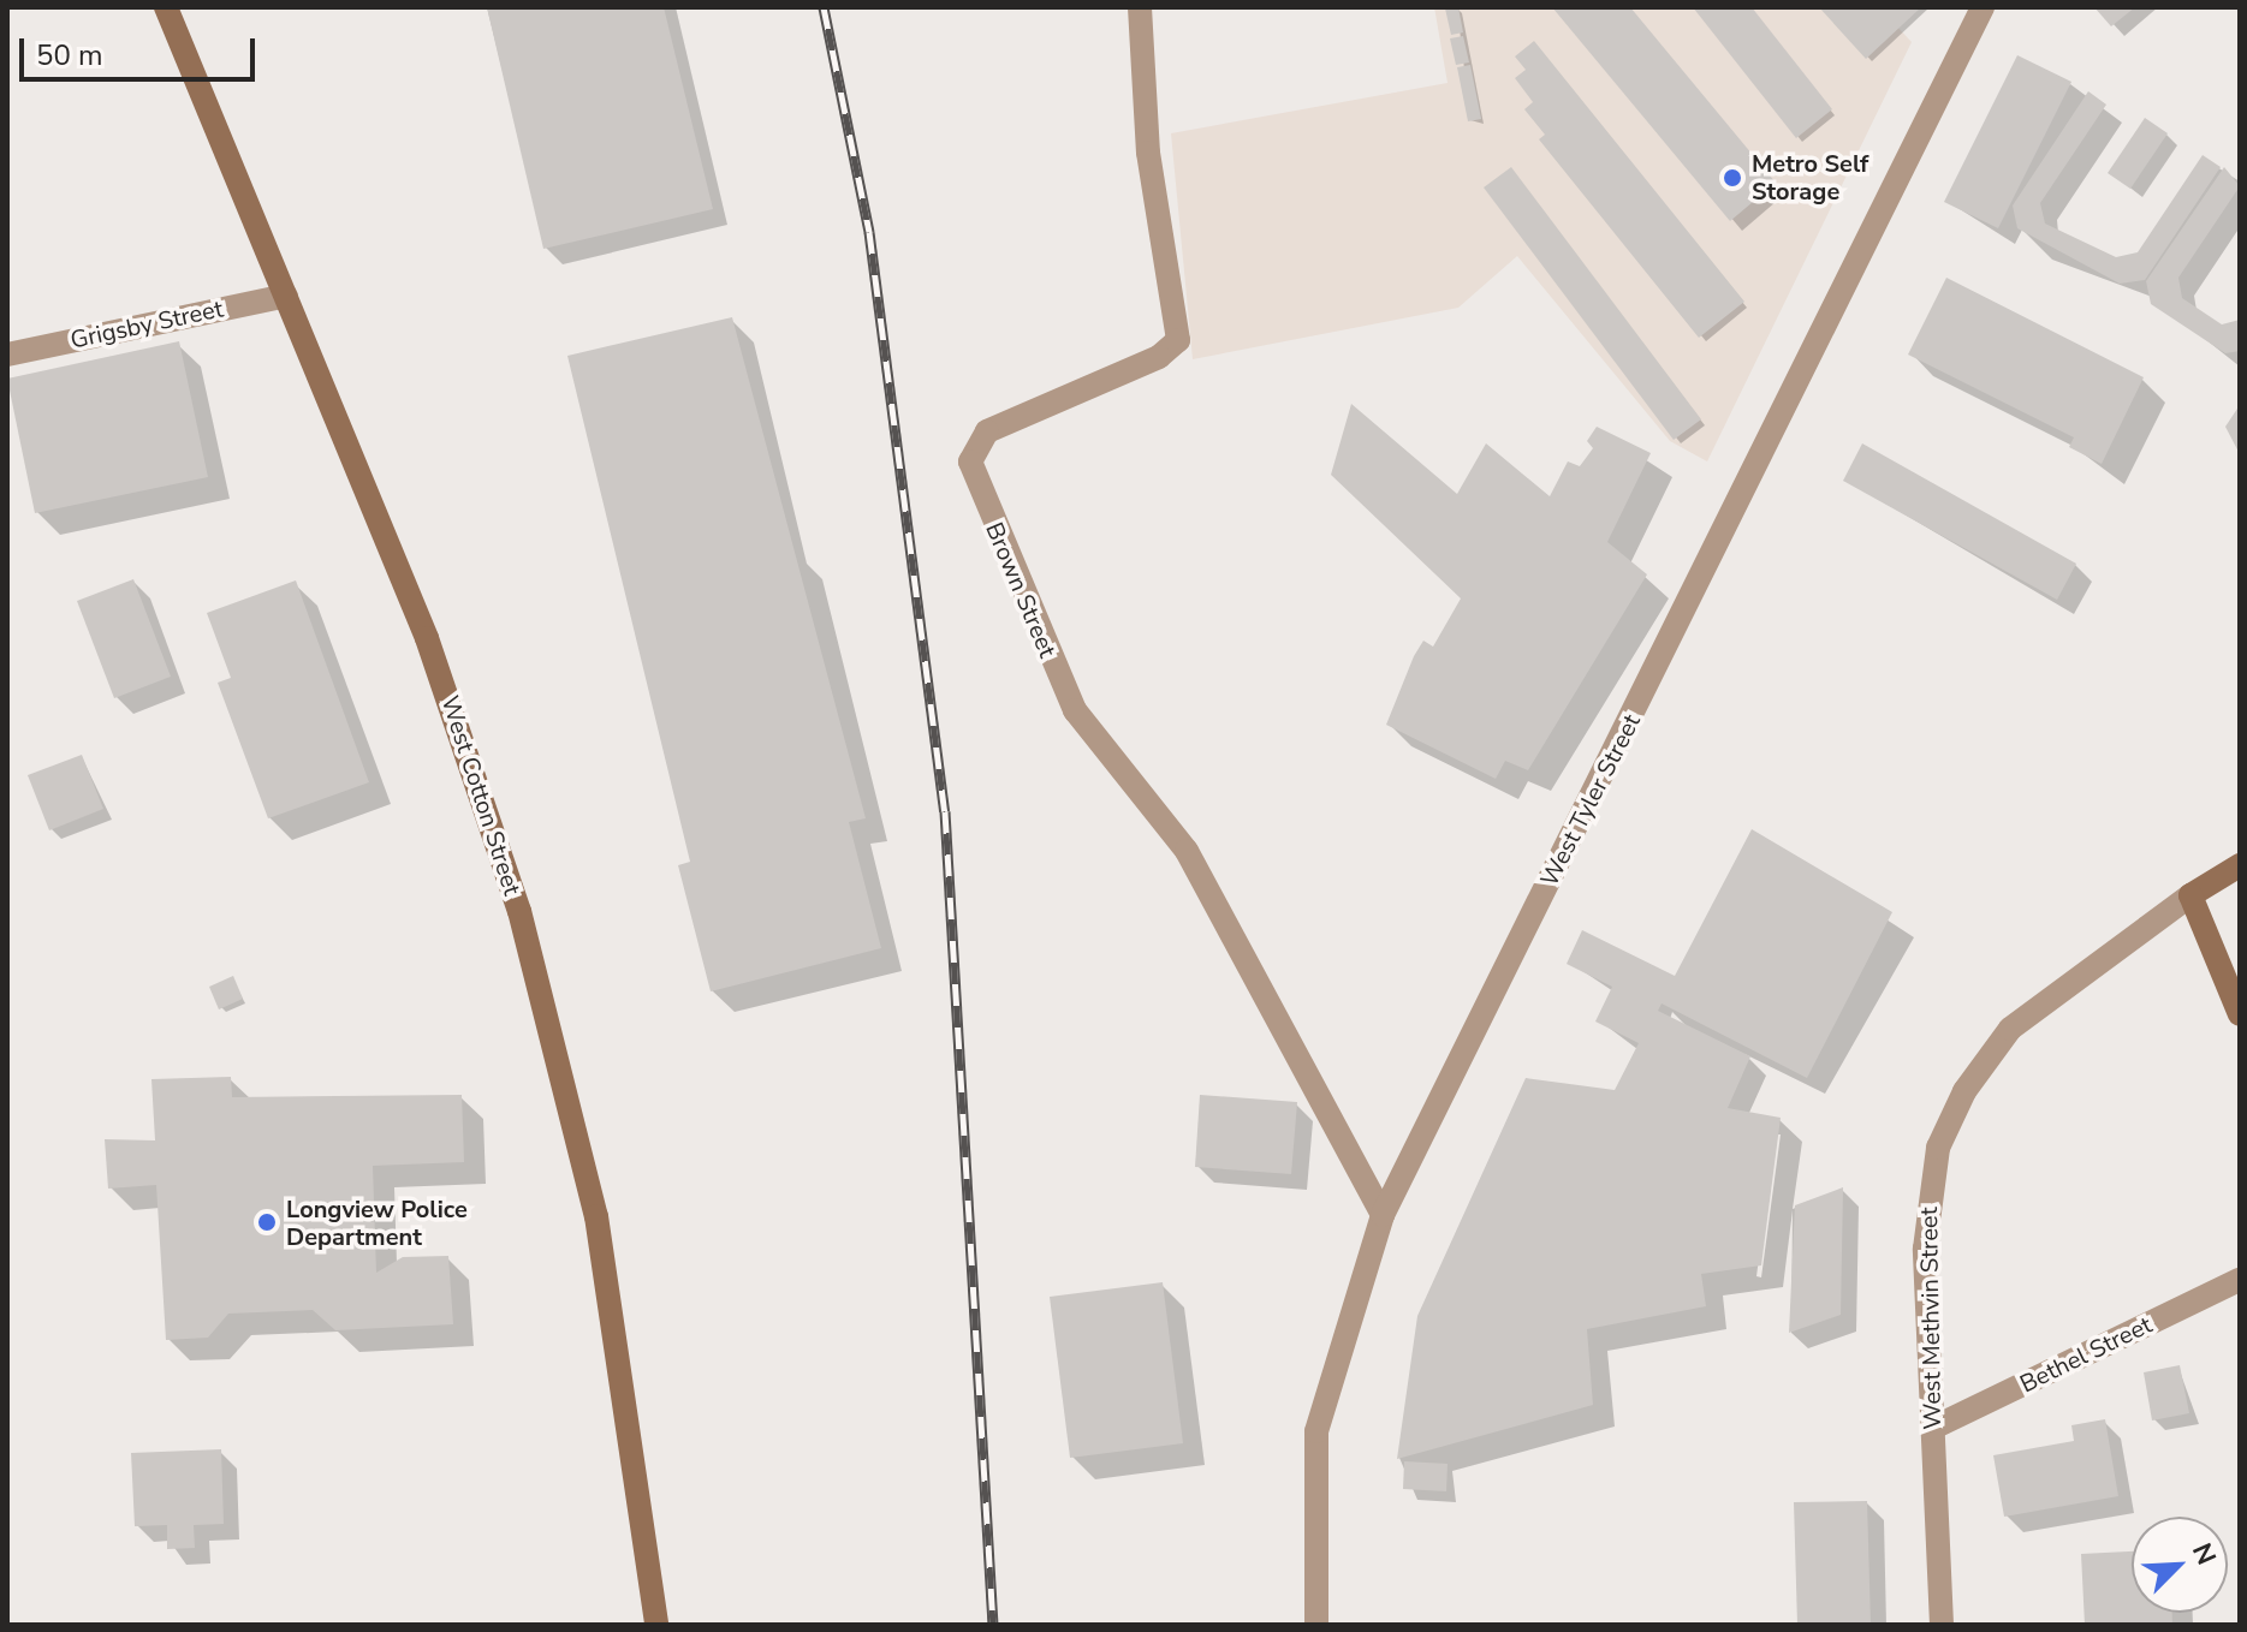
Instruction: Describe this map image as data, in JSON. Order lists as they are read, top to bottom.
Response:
{
  "streets": {
    "main road": ["West Cotton Street", "West Methvin Street"],
    "street": [
      "Grigsby Street",
      "Brown Street",
      "West Tyler Street",
      "Bethel Street"
    ]
  },
  "crossings": [
    ["Grigsby Street", "West Cotton Street"],
    ["Brown Street", "West Tyler Street"],
    ["West Methvin Street", "Bethel Street"]
  ],
  "places": ["Metro Self Storage", "Longview Police Department"],
  "scale_bar": "50 m",
  "north": "top right"
}
